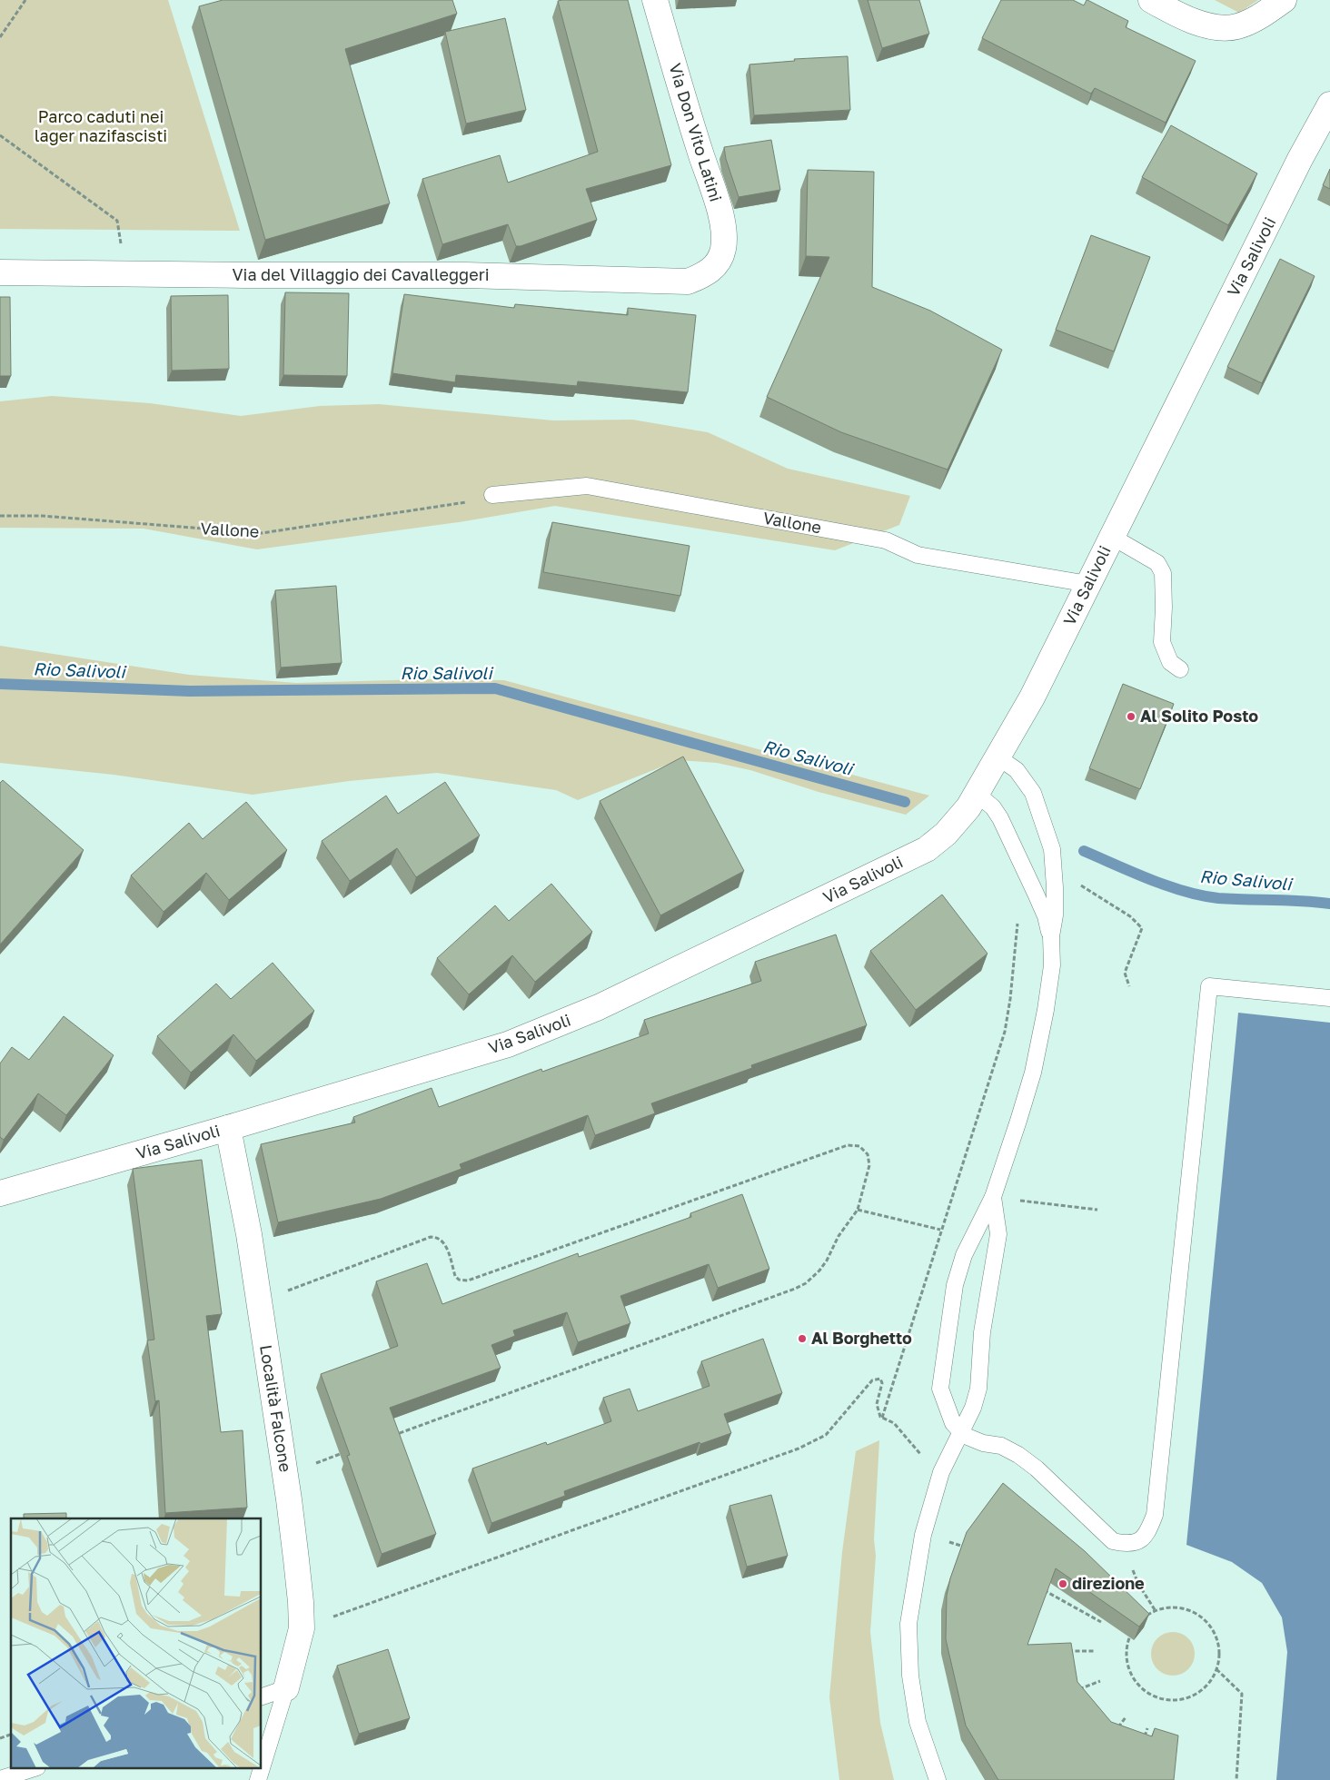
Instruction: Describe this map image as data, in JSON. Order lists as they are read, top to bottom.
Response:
{
  "streets": {
    "street": [
      "Via Don Vito Latini",
      "Via Salivoli",
      "Via del Villaggio dei Cavalleggeri",
      "Località Falcone"
    ],
    "lane": ["Vallone"]
  },
  "crossings": [
    ["Via Don Vito Latini", "Via del Villaggio dei Cavalleggeri"],
    ["Via Salivoli", "Vallone"],
    ["Via Salivoli", "Località Falcone"]
  ],
  "water": ["Rio Salivoli"],
  "parks": ["Parco caduti nei lager nazifascisti"],
  "places": ["Al Solito Posto", "Al Borghetto", "direzione"]
}
